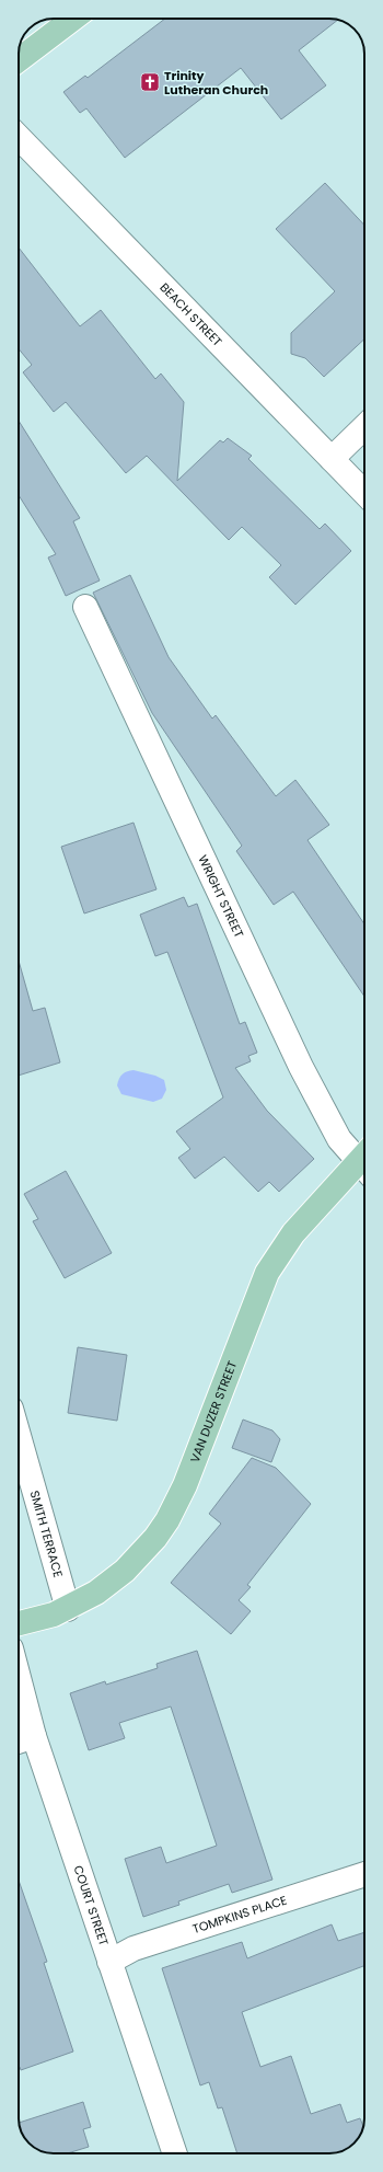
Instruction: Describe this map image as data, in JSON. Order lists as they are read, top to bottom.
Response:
{
  "streets": {
    "main road": ["VAN DUZER STREET"],
    "street": [
      "BEACH STREET",
      "WRIGHT STREET",
      "SMITH TERRACE",
      "COURT STREET",
      "TOMPKINS PLACE"
    ]
  },
  "crossings": [
    ["VAN DUZER STREET", "SMITH TERRACE"],
    ["COURT STREET", "TOMPKINS PLACE"]
  ],
  "places": {
    "church": ["Trinity Lutheran Church"]
  }
}
